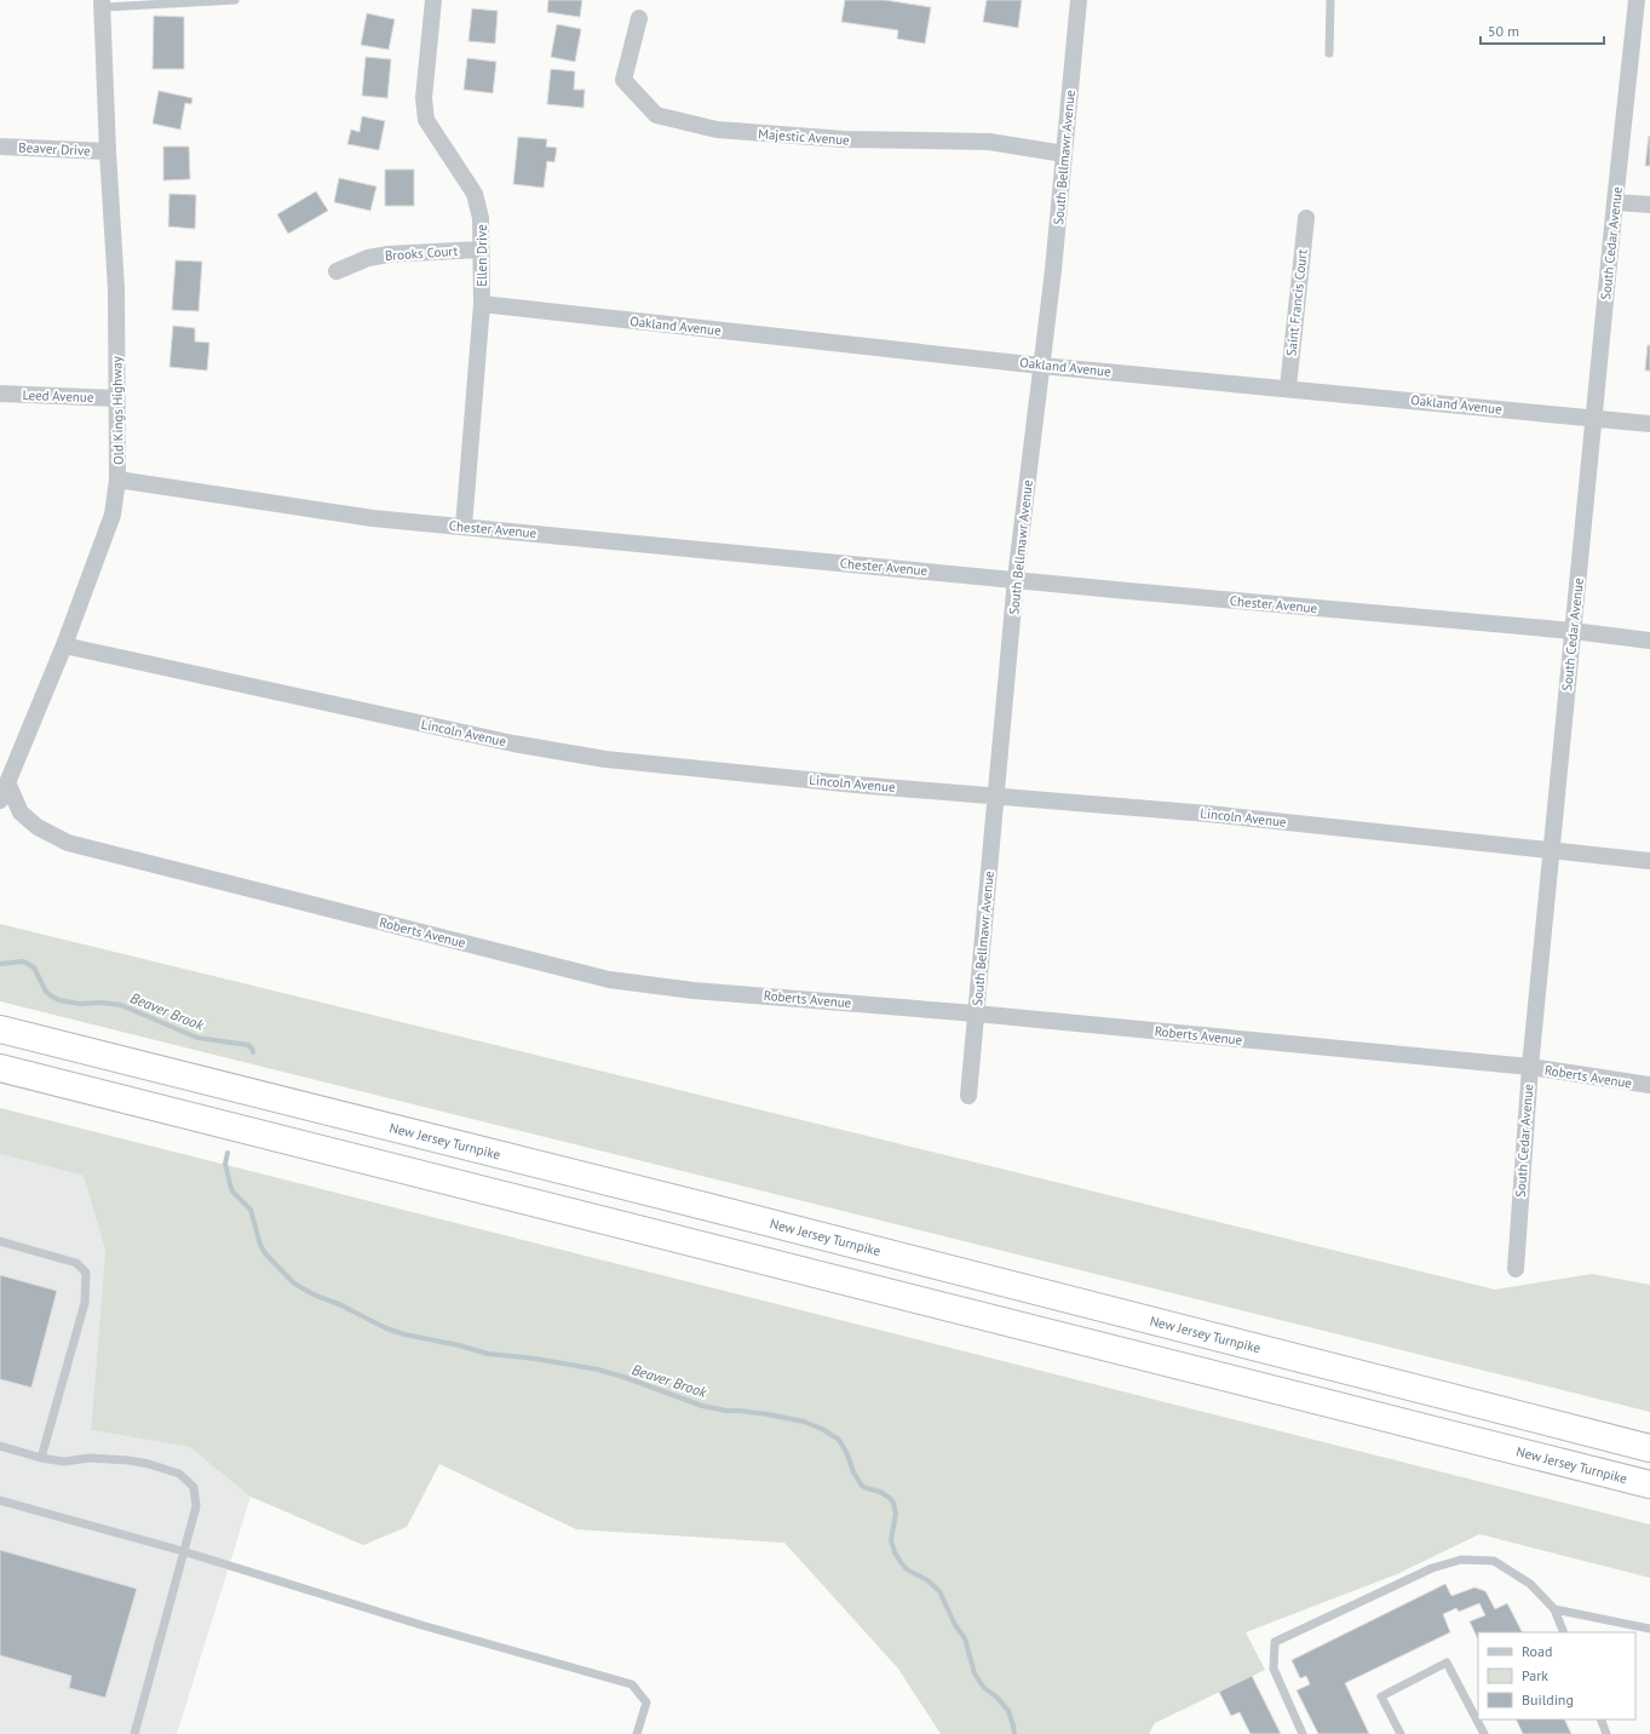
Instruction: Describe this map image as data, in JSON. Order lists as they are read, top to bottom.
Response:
{
  "streets": {
    "highway": ["New Jersey Turnpike"],
    "street": [
      "Majestic Avenue",
      "Beaver Drive",
      "South Bellmawr Avenue",
      "South Cedar Avenue",
      "Brooks Court",
      "Ellen Drive",
      "Saint Francis Court",
      "Oakland Avenue",
      "Leed Avenue",
      "Old Kings Highway",
      "Chester Avenue",
      "Lincoln Avenue",
      "Roberts Avenue"
    ]
  },
  "crossings": [
    ["Majestic Avenue", "South Bellmawr Avenue"],
    ["Beaver Drive", "Old Kings Highway"],
    ["South Bellmawr Avenue", "Oakland Avenue"],
    ["South Bellmawr Avenue", "Chester Avenue"],
    ["South Bellmawr Avenue", "Lincoln Avenue"],
    ["South Bellmawr Avenue", "Roberts Avenue"],
    ["South Cedar Avenue", "Oakland Avenue"],
    ["South Cedar Avenue", "Chester Avenue"],
    ["South Cedar Avenue", "Lincoln Avenue"],
    ["South Cedar Avenue", "Roberts Avenue"],
    ["Brooks Court", "Ellen Drive"],
    ["Ellen Drive", "Oakland Avenue"],
    ["Ellen Drive", "Chester Avenue"],
    ["Saint Francis Court", "Oakland Avenue"],
    ["Leed Avenue", "Old Kings Highway"],
    ["Old Kings Highway", "Chester Avenue"],
    ["Old Kings Highway", "Lincoln Avenue"],
    ["Old Kings Highway", "Roberts Avenue"]
  ],
  "water": ["Beaver Brook"],
  "legend": ["Road", "Park", "Building"],
  "scale_bar": "50 m"
}
